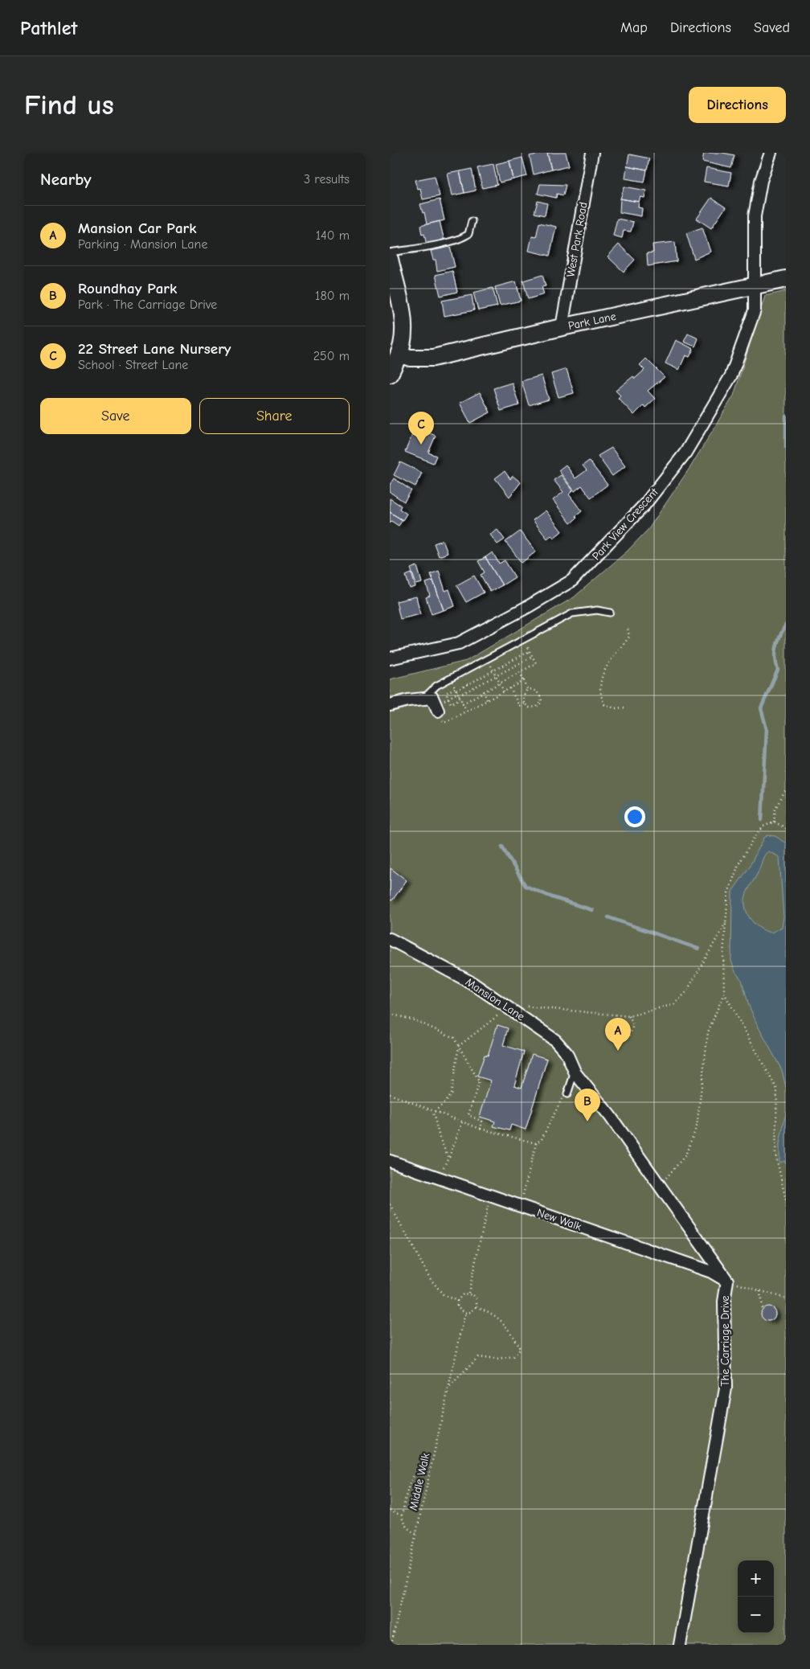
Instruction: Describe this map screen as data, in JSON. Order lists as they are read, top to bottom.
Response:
{
  "streets": {
    "street": [
      "West Park Road",
      "Park Lane",
      "Park View Crescent",
      "Mansion Lane",
      "New Walk",
      "The Carriage Drive"
    ],
    "path": ["Middle Walk"]
  },
  "crossings": [
    ["West Park Road", "Park Lane"],
    ["Park Lane", "Park View Crescent"],
    ["Mansion Lane", "The Carriage Drive"],
    ["New Walk", "The Carriage Drive"]
  ],
  "page": {
    "header": "Pathlet",
    "nav": ["Map", "Directions", "Saved"],
    "buttons": [
      "Directions",
      ["Save", "Share"]
    ],
    "title": "Find us",
    "heading": ["Nearby", "3 results"],
    "list": [
      {
        "mark": "A",
        "name": "Mansion Car Park",
        "note": "Parking · Mansion Lane",
        "value": "140 m"
      },
      {
        "mark": "B",
        "name": "Roundhay Park",
        "note": "Park · The Carriage Drive",
        "value": "180 m"
      },
      {
        "mark": "C",
        "name": "22 Street Lane Nursery",
        "note": "School · Street Lane",
        "value": "250 m"
      }
    ],
    "pins": ["C", "A", "B"],
    "map_buttons": ["+", "−"]
  }
}
